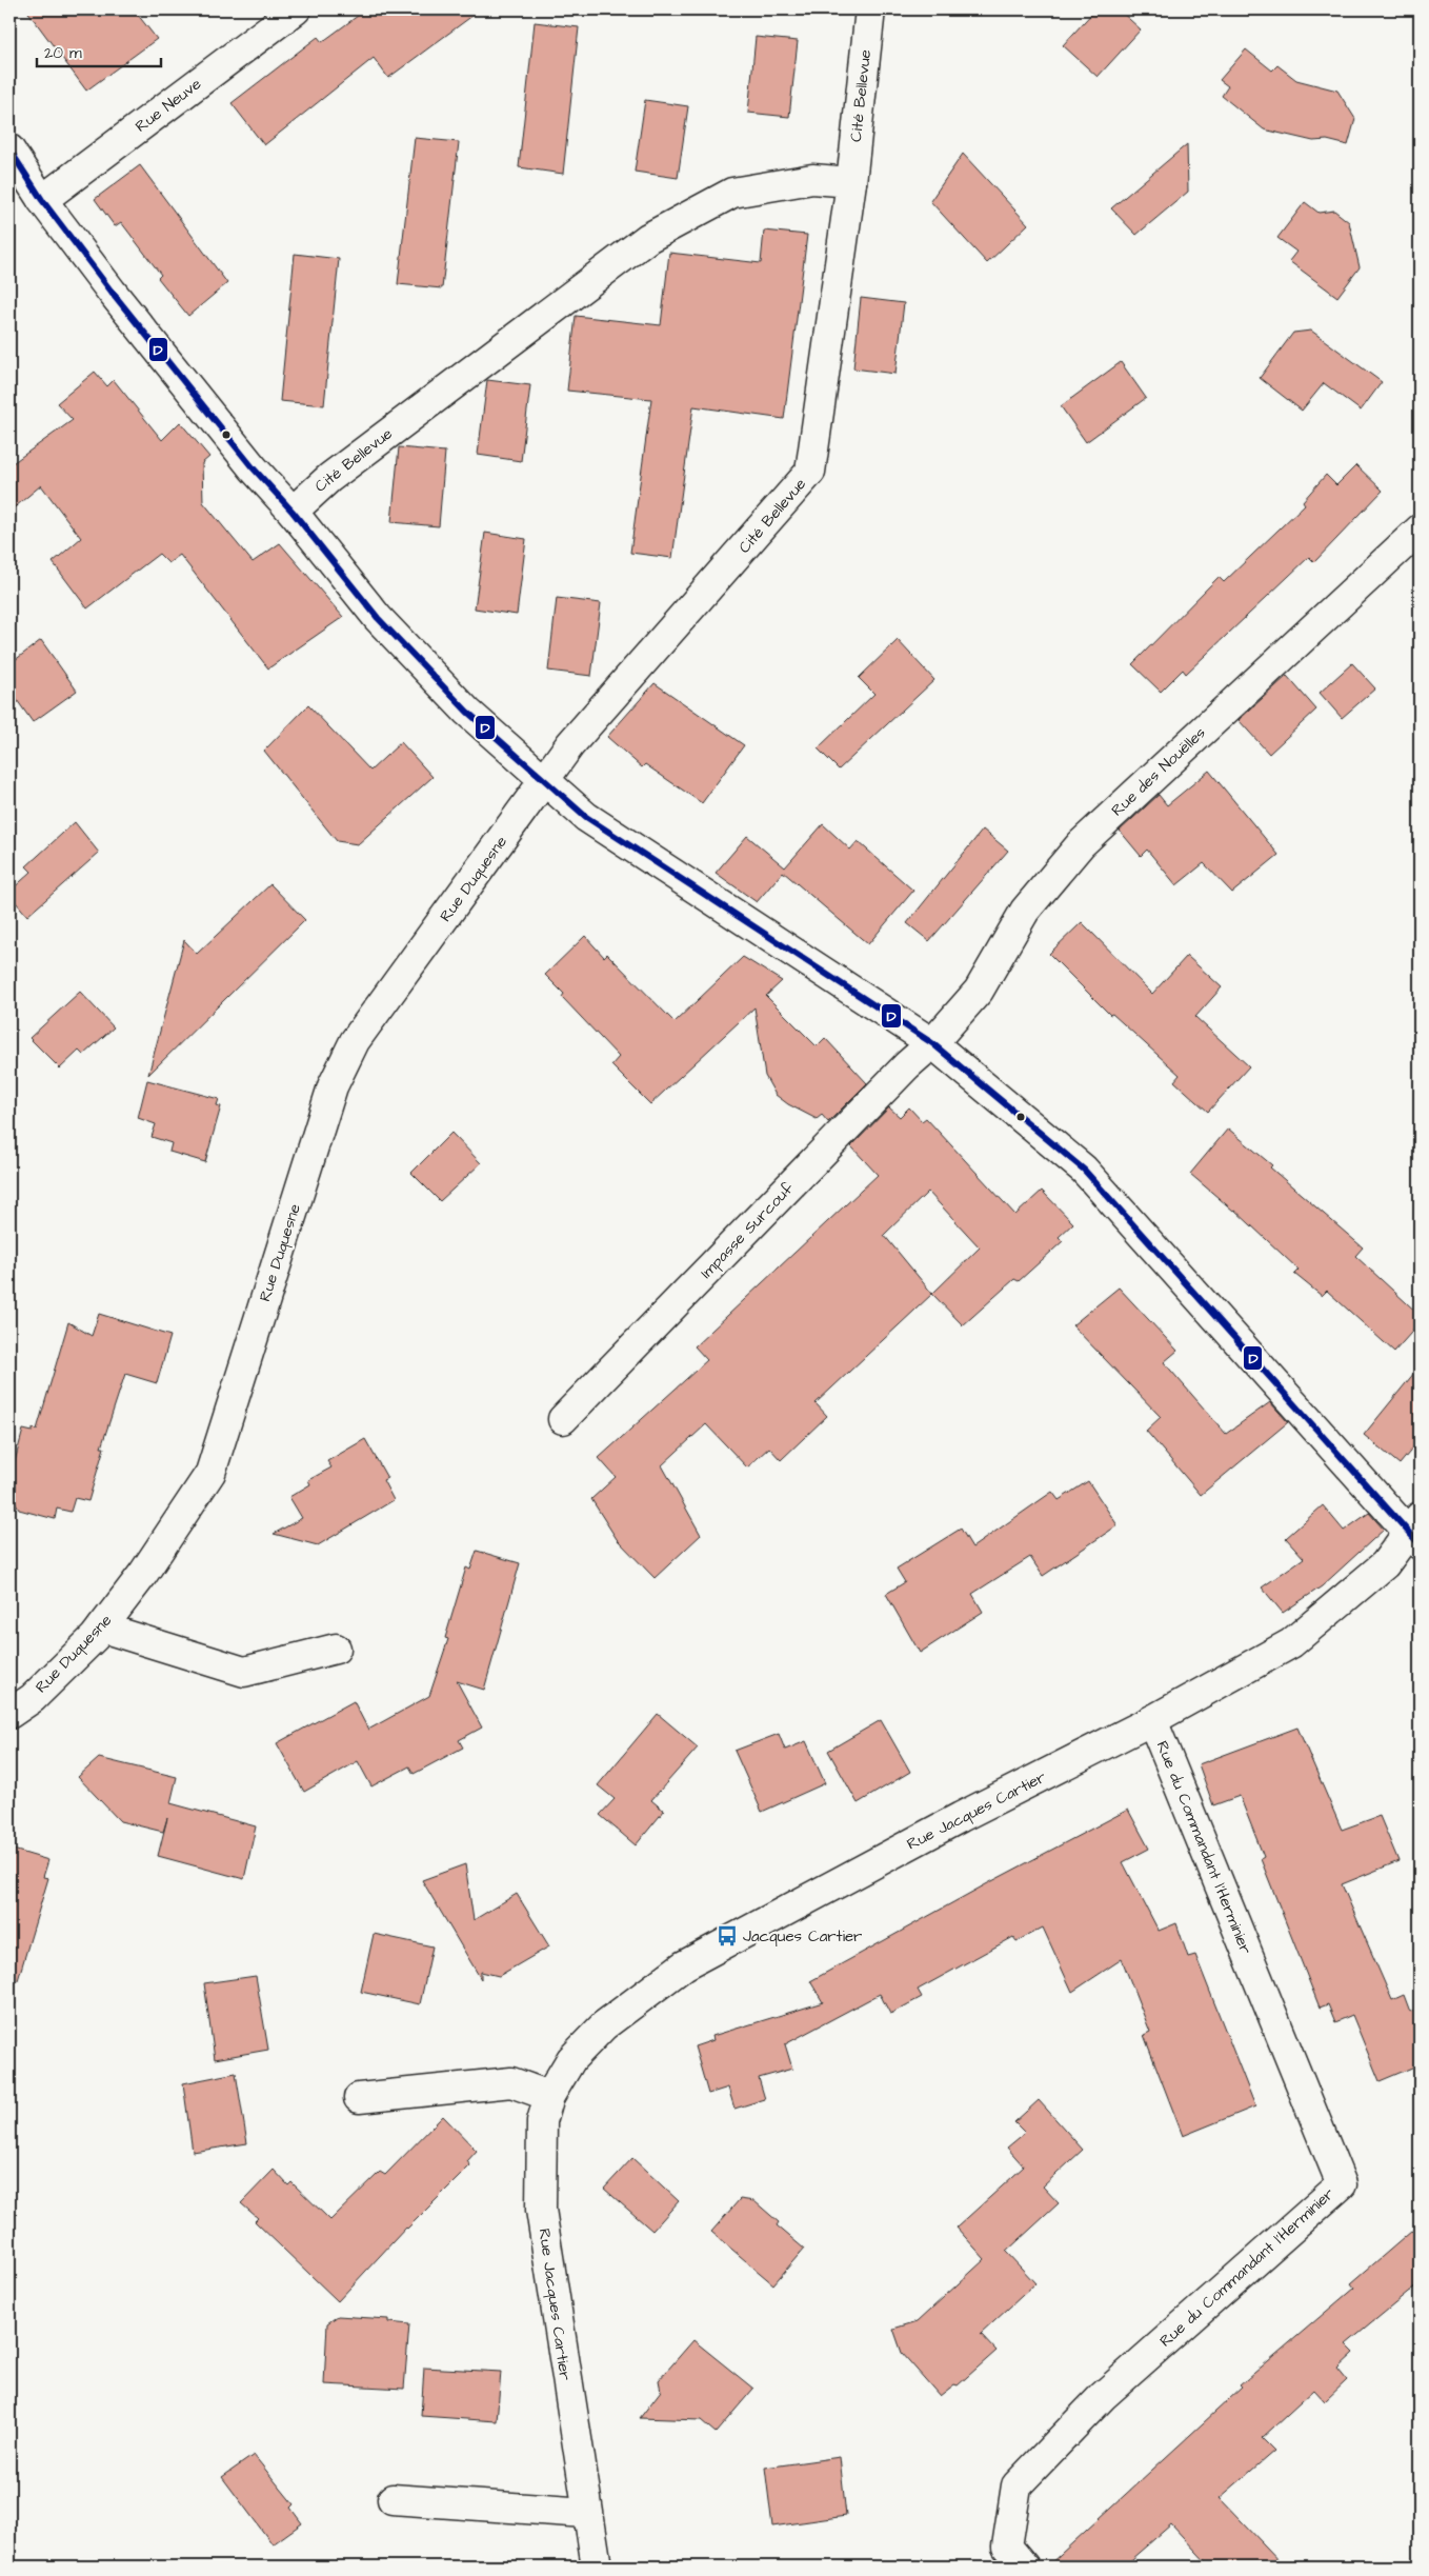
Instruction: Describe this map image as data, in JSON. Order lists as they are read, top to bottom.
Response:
{
  "streets": {
    "street": [
      "Cité Bellevue",
      "Rue Neuve",
      "Rue des Nouëlles",
      "Rue Duquesne",
      "Impasse Surcouf",
      "Rue Jacques Cartier",
      "Rue du Commandant l'Herminier"
    ]
  },
  "crossings": [
    ["Cité Bellevue", "Rue Duquesne"],
    ["Rue des Nouëlles", "Impasse Surcouf"],
    ["Rue Jacques Cartier", "Rue du Commandant l'Herminier"]
  ],
  "places": {
    "bus stop": ["Jacques Cartier"]
  },
  "lines": ["transit line D"],
  "scale_bar": "20 m"
}
